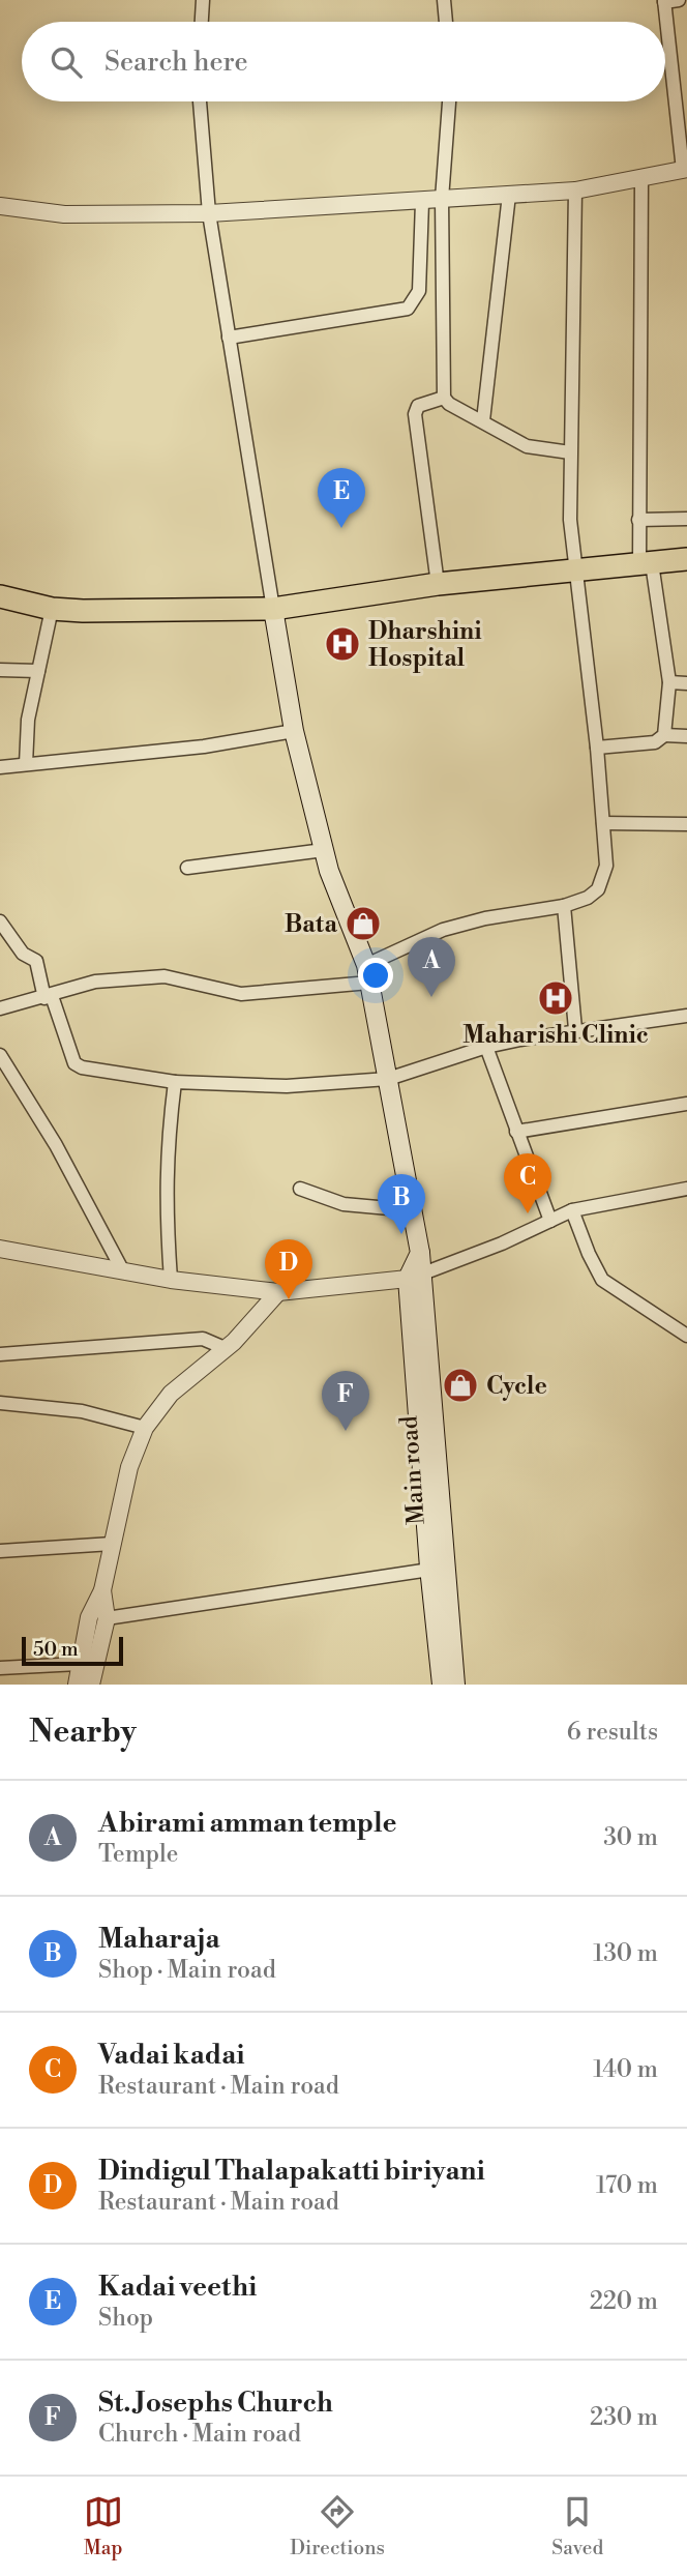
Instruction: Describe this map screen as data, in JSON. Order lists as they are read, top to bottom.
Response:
{
  "streets": {
    "main road": ["Main road"]
  },
  "places": {
    "hospital": ["Dharshini Hospital", "Maharishi Clinic"],
    "shop": ["Bata", "Cycle"]
  },
  "scale_bar": "50 m",
  "page": {
    "search": "Search here",
    "pins": [
      "E",
      "A",
      "C",
      "B",
      "D",
      "F"
    ],
    "scale": "50 m",
    "heading": ["Nearby", "6 results"],
    "list": [
      {
        "mark": "A",
        "name": "Abirami amman temple",
        "note": "Temple",
        "value": "30 m"
      },
      {
        "mark": "B",
        "name": "Maharaja",
        "note": "Shop · Main road",
        "value": "130 m"
      },
      {
        "mark": "C",
        "name": "Vadai kadai",
        "note": "Restaurant · Main road",
        "value": "140 m"
      },
      {
        "mark": "D",
        "name": "Dindigul Thalapakatti biriyani",
        "note": "Restaurant · Main road",
        "value": "170 m"
      },
      {
        "mark": "E",
        "name": "Kadai veethi",
        "note": "Shop",
        "value": "220 m"
      },
      {
        "mark": "F",
        "name": "St. Josephs Church",
        "note": "Church · Main road",
        "value": "230 m"
      }
    ],
    "nav": ["Map", "Directions", "Saved"]
  }
}
